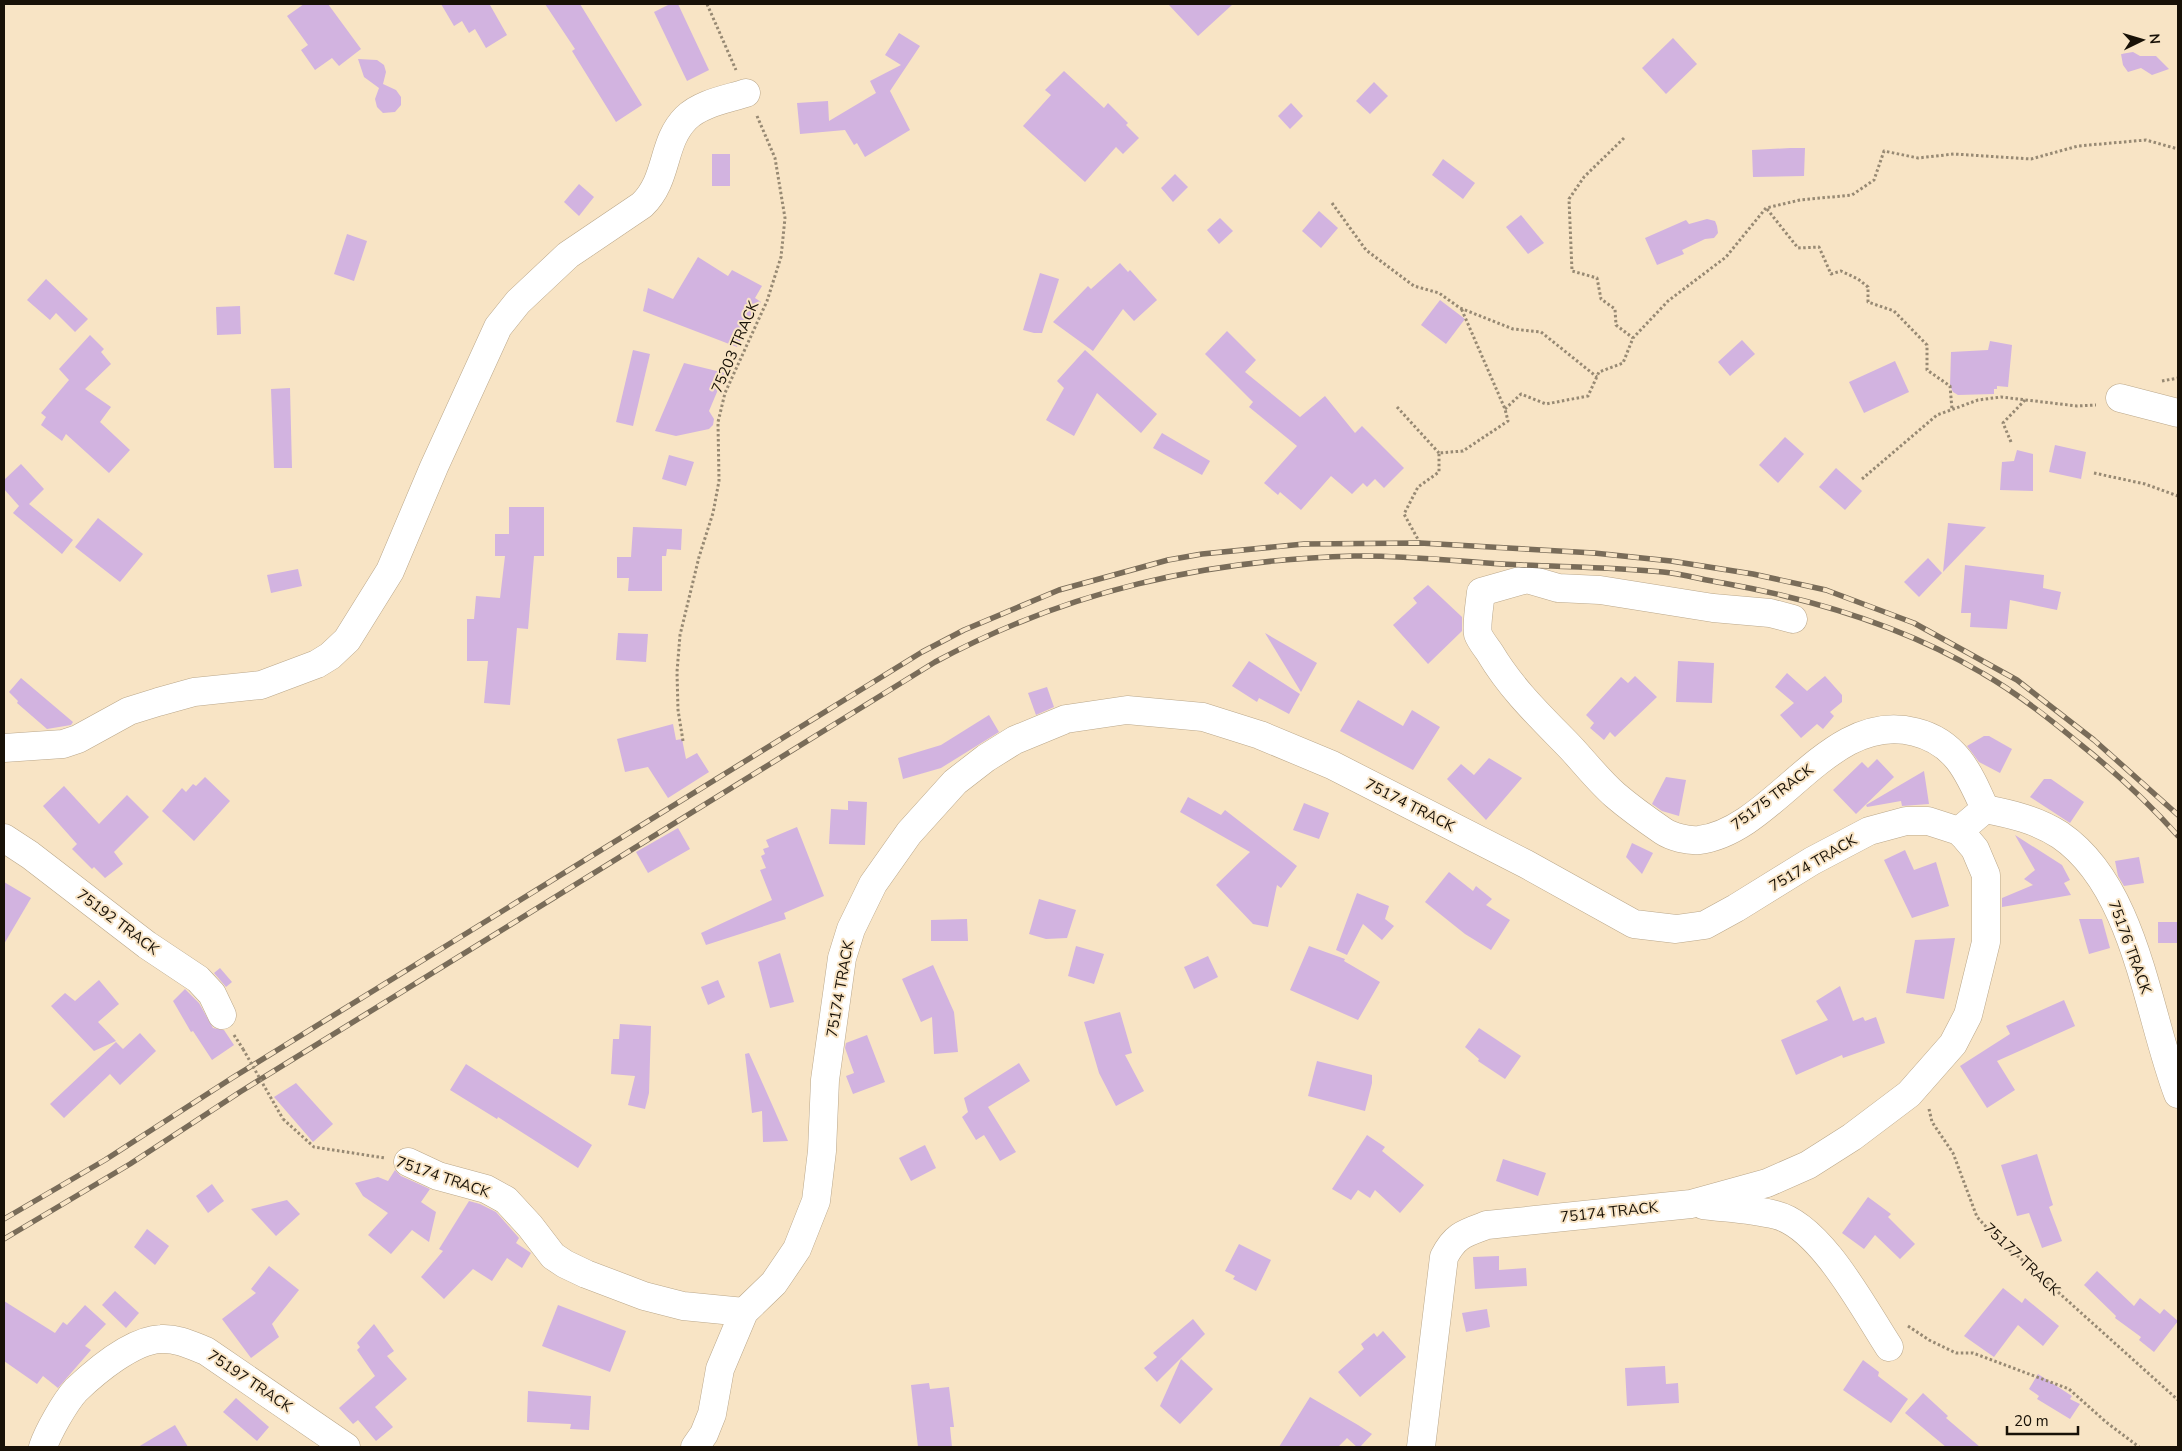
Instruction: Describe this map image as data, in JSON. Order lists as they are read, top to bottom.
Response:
{
  "streets": {
    "street": [
      "75175 TRACK",
      "75174 TRACK",
      "75192 TRACK",
      "75176 TRACK",
      "75197 TRACK"
    ],
    "path": ["75203 TRACK", "75177 TRACK"]
  },
  "crossings": [
    ["75175 TRACK", "75176 TRACK"],
    ["75174 TRACK", "75177 TRACK"]
  ],
  "scale_bar": "20 m",
  "north": "right"
}
